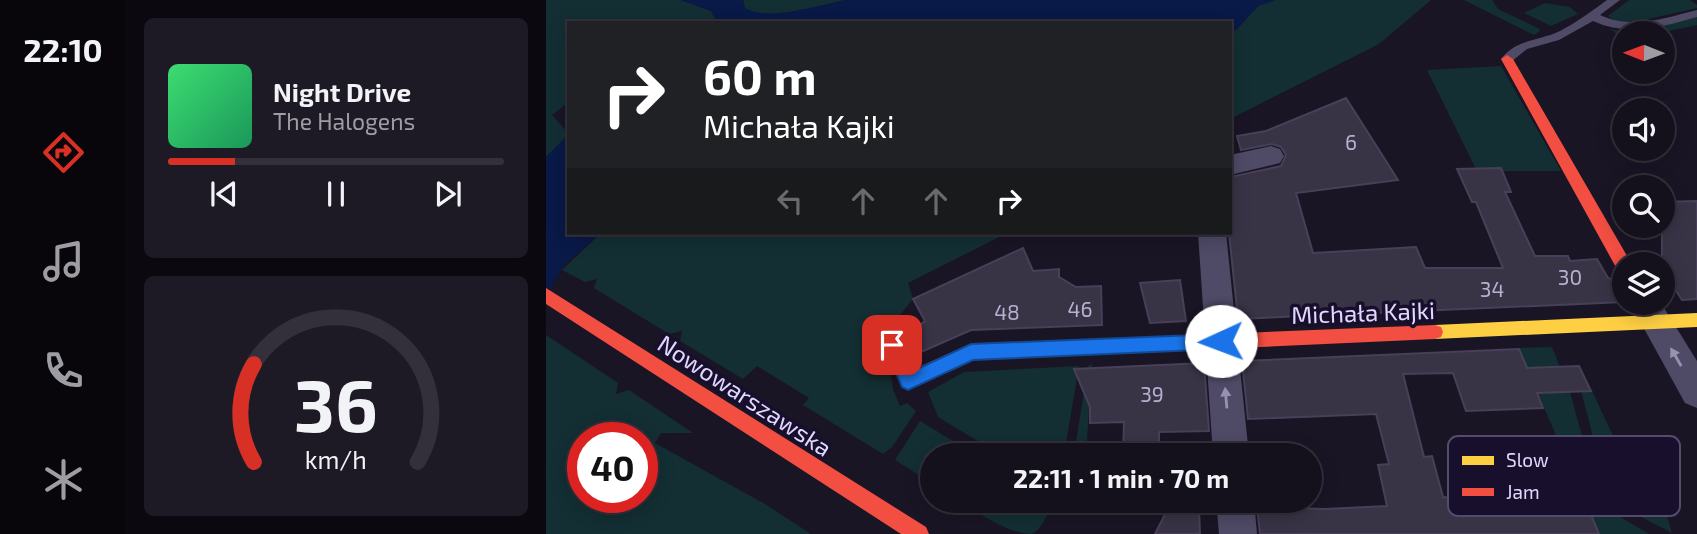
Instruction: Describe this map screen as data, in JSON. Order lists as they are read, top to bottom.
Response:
{
  "streets": {
    "street": ["Michała Kajki", "Nowowarszawska"]
  },
  "house_numbers": [
    "6",
    "30",
    "34",
    "46",
    "48",
    "39"
  ],
  "legend": ["Slow", "Jam"],
  "north": "left",
  "page": {
    "tabs": "22:10",
    "turn": ["60 m", "Michała Kajki"],
    "song": ["Night Drive", "The Halogens"],
    "limit": "40",
    "trip": "22:11 · 1 min · 70 m",
    "gauge": ["36", "km/h"]
  }
}
